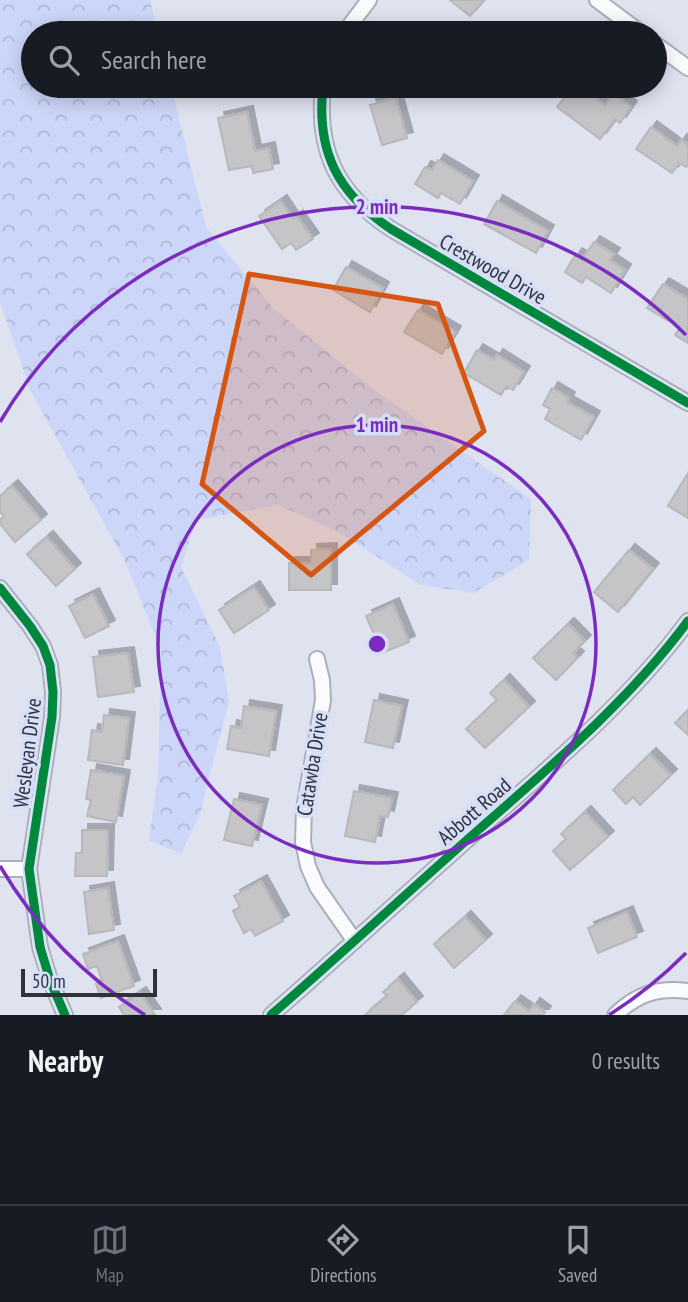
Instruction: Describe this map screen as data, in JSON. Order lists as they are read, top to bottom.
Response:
{
  "streets": {
    "street": [
      "Crestwood Drive",
      "Wesleyan Drive",
      "Catawba Drive",
      "Abbott Road"
    ]
  },
  "crossings": [
    ["Catawba Drive", "Abbott Road"]
  ],
  "scale_bar": "50 m",
  "page": {
    "search": "Search here",
    "scale": "50 m",
    "heading": ["Nearby", "0 results"],
    "nav": ["Map", "Directions", "Saved"]
  },
  "rings": ["2 min", "1 min"]
}
